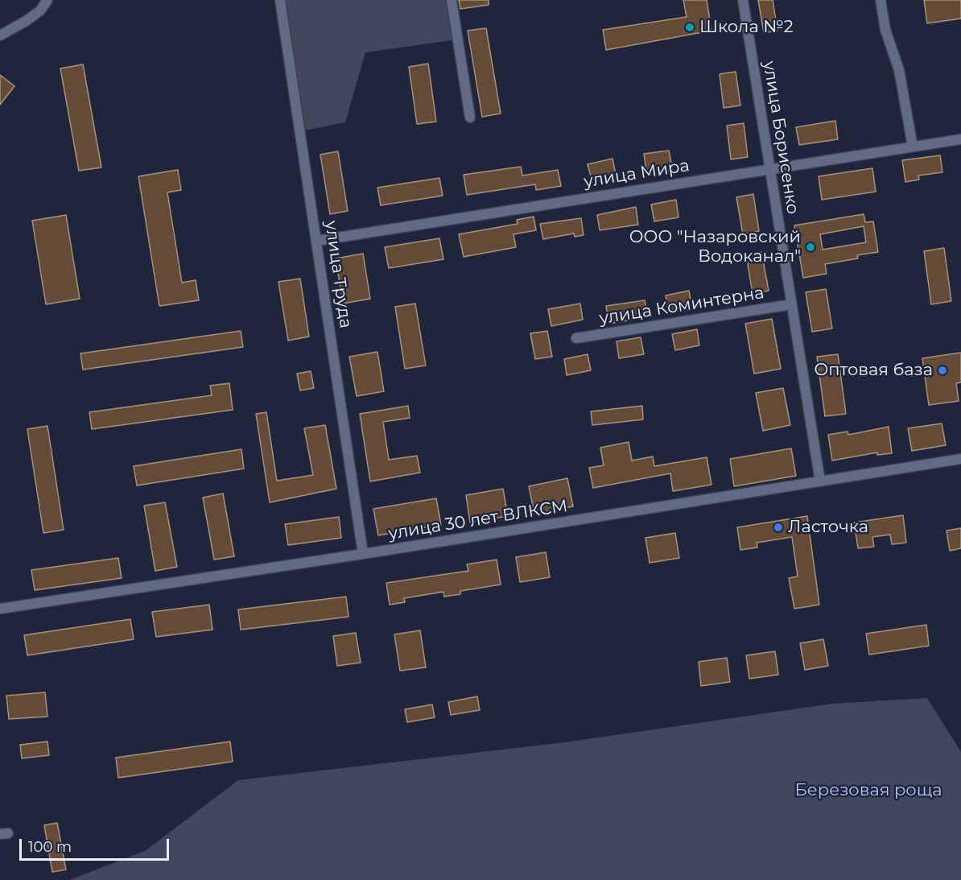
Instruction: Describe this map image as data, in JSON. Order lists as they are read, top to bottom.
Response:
{
  "streets": {
    "street": [
      "улица Борисенко",
      "улица Мира",
      "улица Труда",
      "улица Коминтерна",
      "улица 30 лет ВЛКСМ"
    ]
  },
  "crossings": [
    ["улица Борисенко", "улица Мира"],
    ["улица Борисенко", "улица Коминтерна"],
    ["улица Борисенко", "улица 30 лет ВЛКСМ"],
    ["улица Мира", "улица Труда"],
    ["улица Труда", "улица 30 лет ВЛКСМ"]
  ],
  "parks": ["Березовая роща"],
  "places": [
    "Школа №2",
    "ООО \"Назаровский Водоканал\"",
    "Оптовая база",
    "Ласточка"
  ],
  "scale_bar": "100 m"
}
